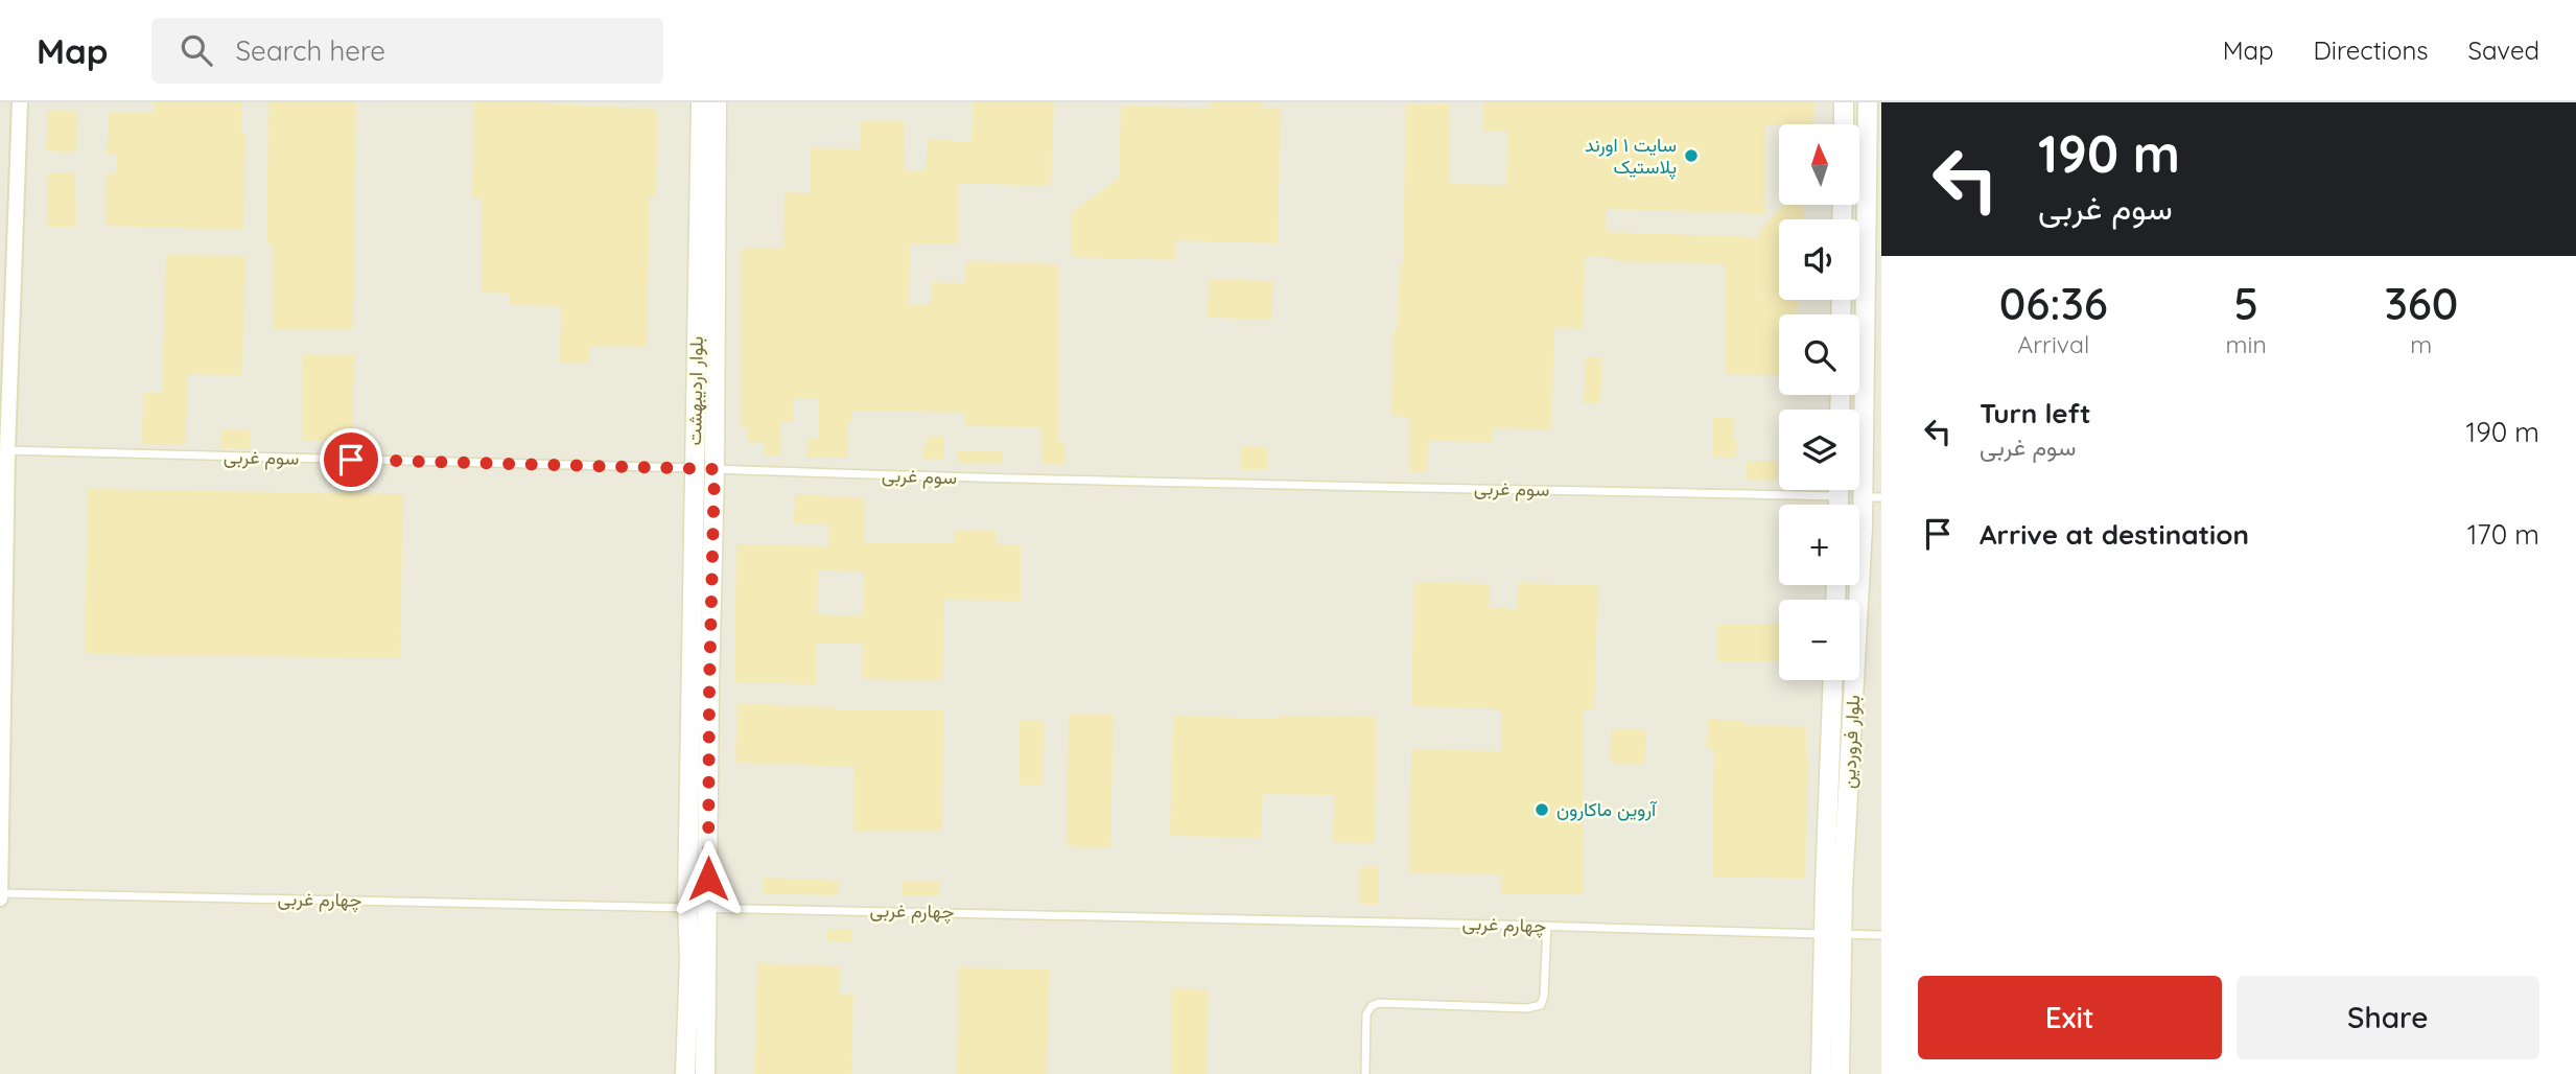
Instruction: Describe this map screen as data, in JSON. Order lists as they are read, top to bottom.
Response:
{
  "streets": {
    "street": ["بلوار اردیبهشت", "بلوار فروردین"],
    "lane": ["سوم غربی", "چهارم غربی"]
  },
  "crossings": [
    ["بلوار اردیبهشت", "سوم غربی"],
    ["بلوار اردیبهشت", "چهارم غربی"],
    ["بلوار فروردین", "چهارم غربی"]
  ],
  "places": ["سایت ۱ اورند پلاستیک", "آروین ماکارون"],
  "north": "top",
  "page": {
    "header": "Map",
    "search": "Search here",
    "nav": ["Map", "Directions", "Saved"],
    "turn": ["190 m", "سوم غربی"],
    "map_buttons": ["+", "−"],
    "eta": [
      "06:36",
      "Arrival",
      "5",
      "min",
      "360",
      "m"
    ],
    "list": [
      {
        "name": "Turn left",
        "note": "سوم غربی",
        "value": "190 m"
      },
      {
        "name": "Arrive at destination",
        "value": "170 m"
      }
    ],
    "buttons": ["Exit", "Share"]
  }
}
